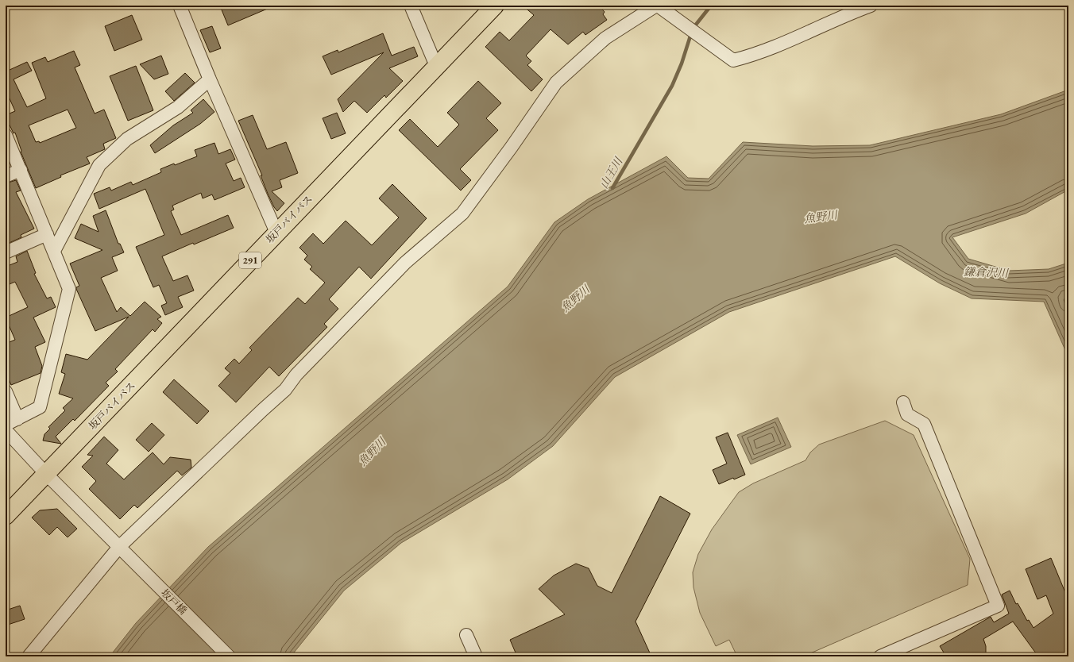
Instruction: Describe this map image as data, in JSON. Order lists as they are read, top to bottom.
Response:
{
  "streets": {
    "highway": ["坂戸バイパス", "291"],
    "street": ["坂戸橋"]
  },
  "crossings": [
    ["坂戸バイパス", "坂戸橋"]
  ],
  "water": ["山王川", "魚野川", "鎌倉沢川"]
}
